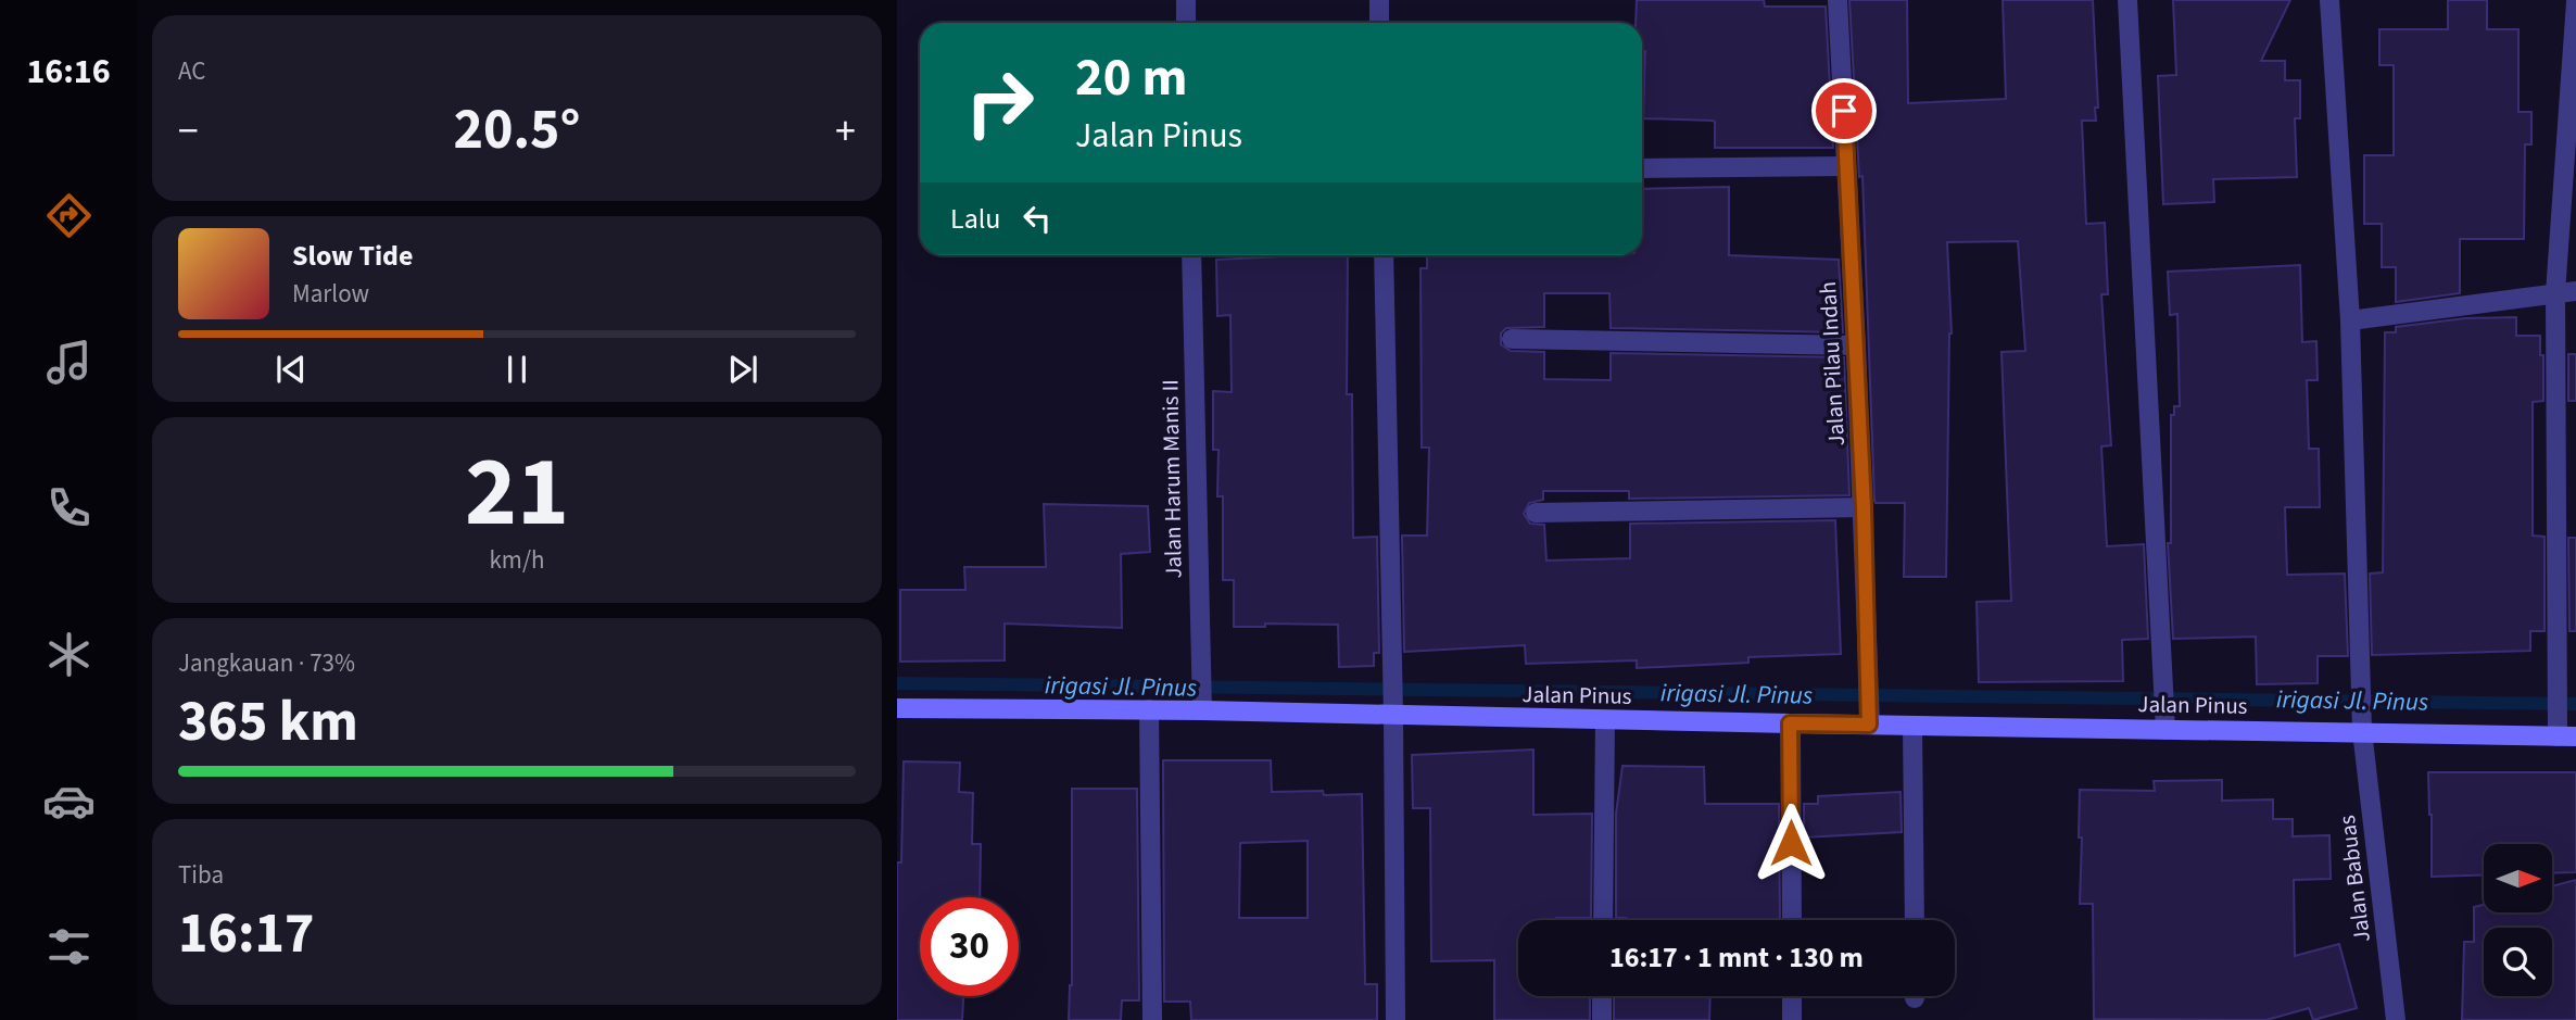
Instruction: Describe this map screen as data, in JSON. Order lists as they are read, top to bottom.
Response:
{
  "streets": {
    "street": [
      "Jalan Pilau Indah",
      "Jalan Harum Manis II",
      "Jalan Pinus",
      "Jalan Babuas"
    ]
  },
  "crossings": [
    ["Jalan Pilau Indah", "Jalan Pinus"],
    ["Jalan Harum Manis II", "Jalan Pinus"],
    ["Jalan Pinus", "Jalan Babuas"]
  ],
  "water": ["irigasi Jl. Pinus"],
  "north": "right",
  "page": {
    "tabs": "16:16",
    "tile": [
      "AC",
      ["21", "km/h"],
      ["Jangkauan · 73%", "365 km"],
      ["Tiba", "16:17"]
    ],
    "turn": ["20 m", "Jalan Pinus"],
    "heat": ["−", "20.5°", "+"],
    "then": "Lalu",
    "song": ["Slow Tide", "Marlow"],
    "limit": "30",
    "trip": "16:17 · 1 mnt · 130 m"
  }
}
